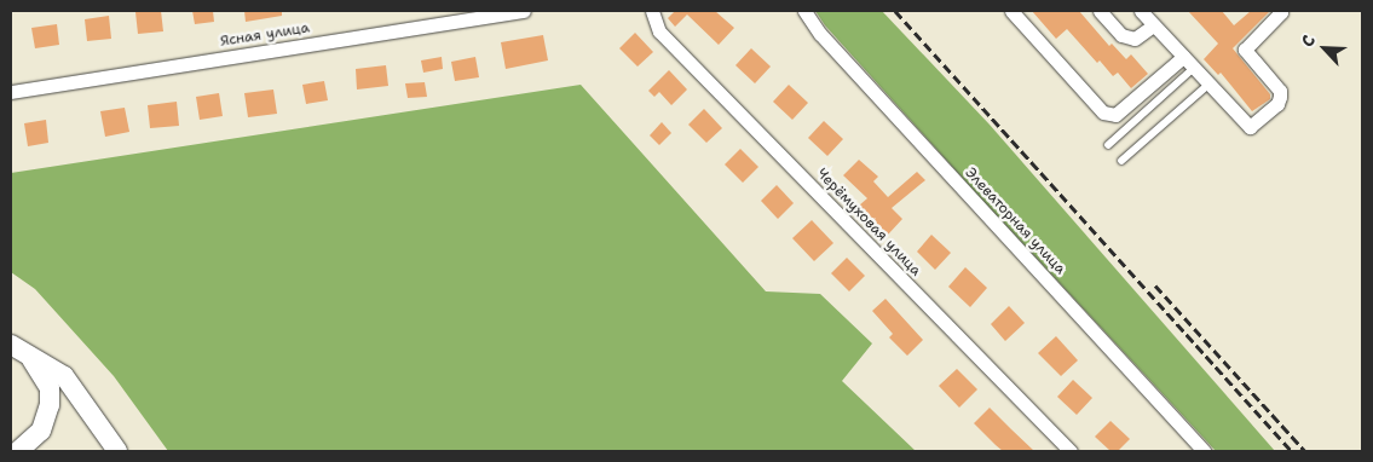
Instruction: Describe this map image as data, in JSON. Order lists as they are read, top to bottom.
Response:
{
  "streets": {
    "street": ["Ясная улица", "Элеваторная улица", "Черёмуховая улица"]
  },
  "north": "top left"
}
